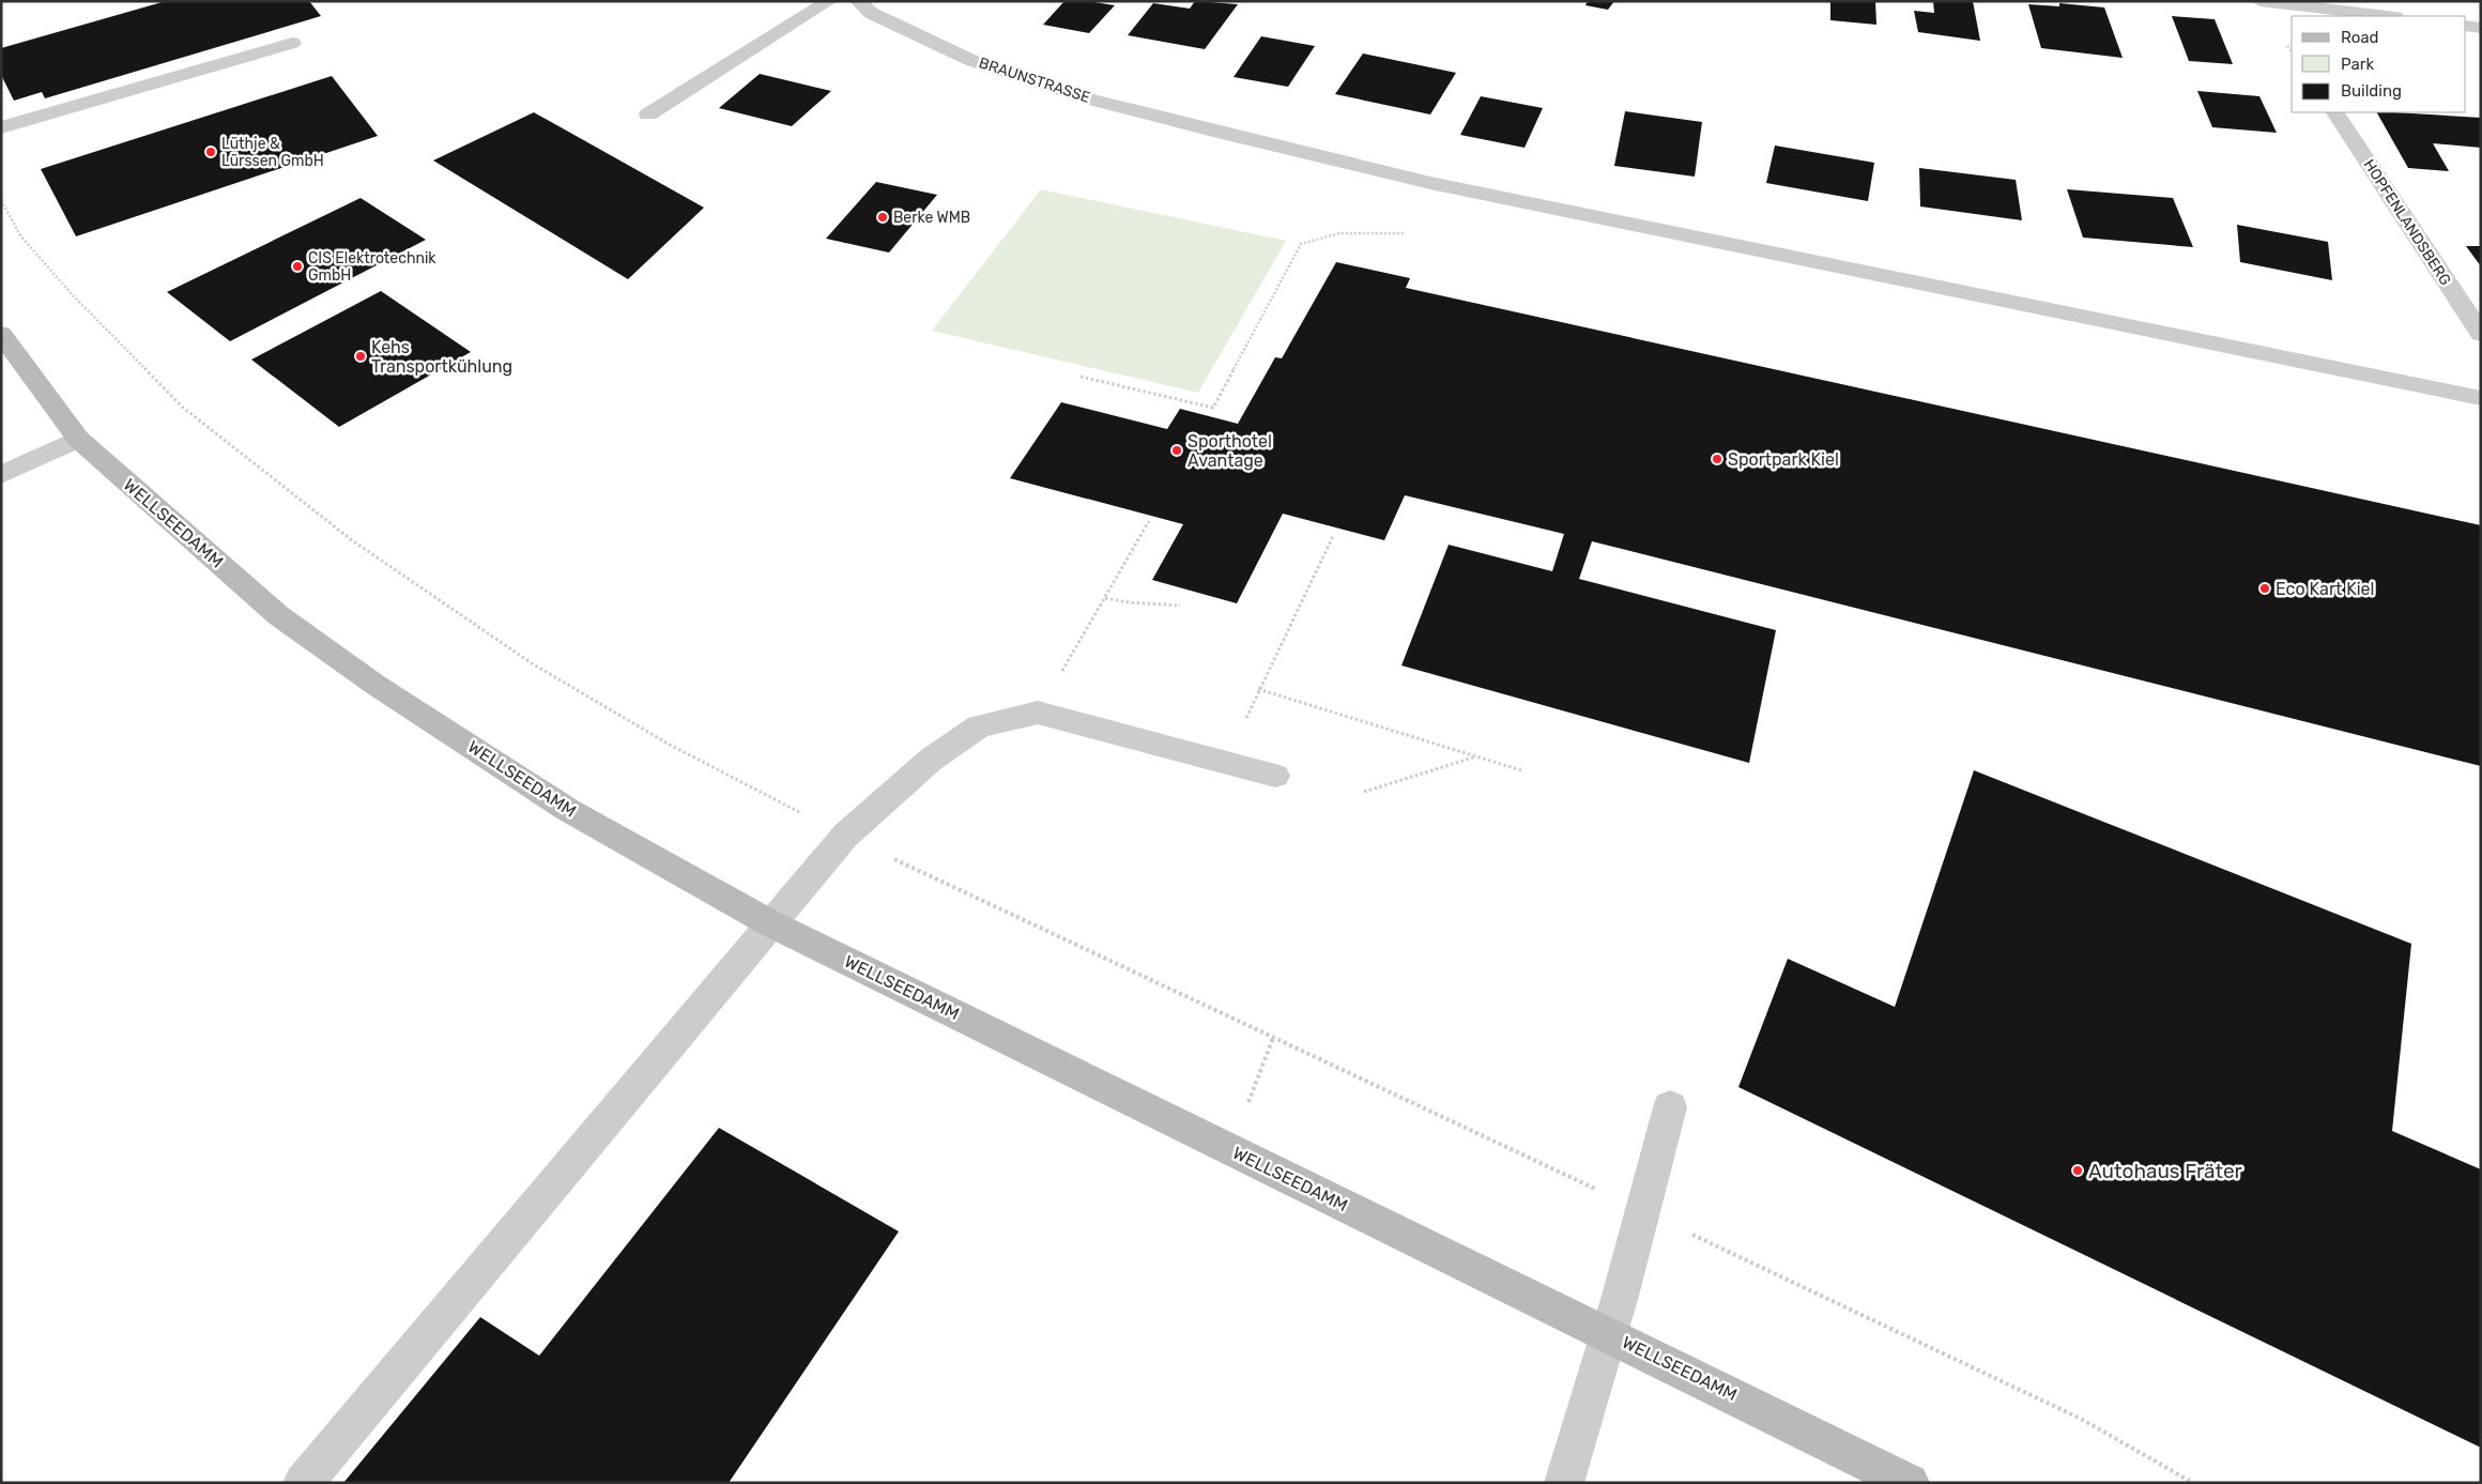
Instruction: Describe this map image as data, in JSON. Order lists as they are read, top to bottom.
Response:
{
  "streets": {
    "main road": ["WELLSEEDAMM"],
    "street": ["BRAUNSTRASSE", "HOPFENLANDSBERG"]
  },
  "places": [
    "Lüthje & Lürssen GmbH",
    "Berke WMB",
    "CIS Elektrotechnik GmbH",
    "Kehs Transportkühlung",
    "Sporthotel Avantage",
    "Sportpark Kiel",
    "Eco Kart Kiel",
    "Autohaus Fräter"
  ],
  "legend": ["Road", "Park", "Building"]
}
